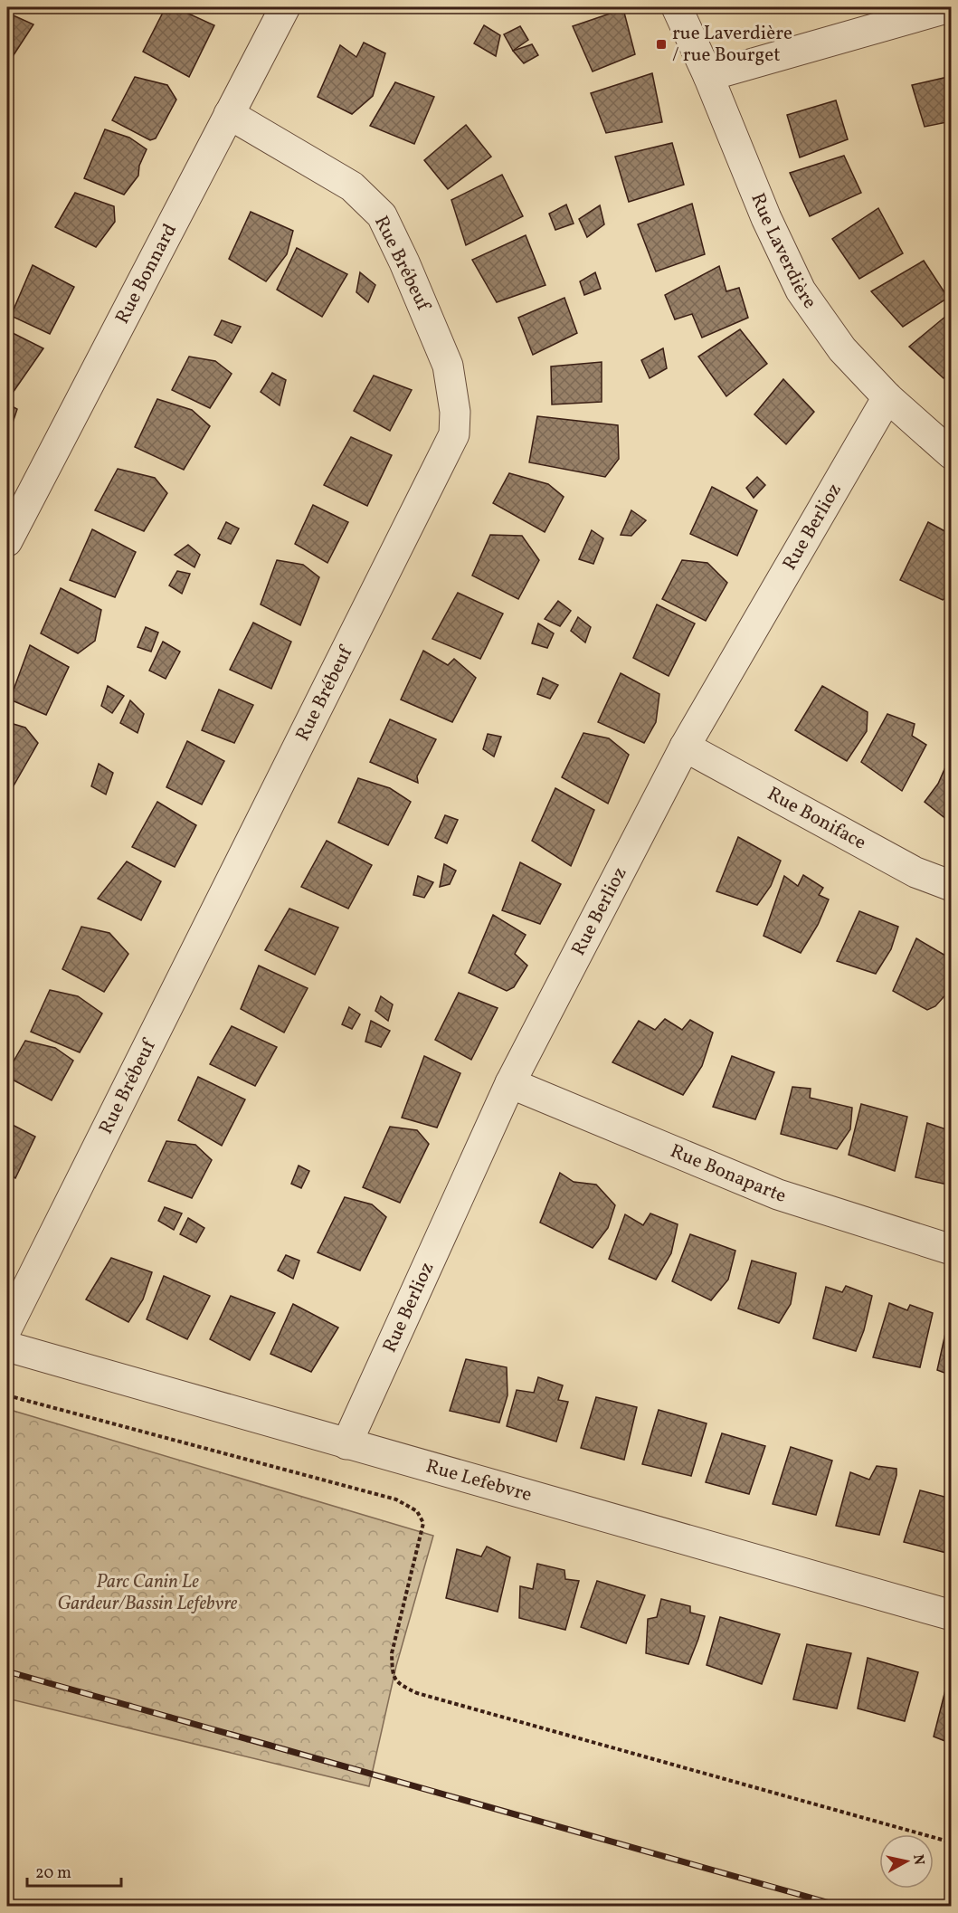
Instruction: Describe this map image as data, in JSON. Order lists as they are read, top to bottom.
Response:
{
  "streets": {
    "street": [
      "Rue Laverdière",
      "Rue Brébeuf",
      "Rue Bonnard",
      "Rue Berlioz",
      "Rue Boniface",
      "Rue Bonaparte",
      "Rue Lefebvre"
    ]
  },
  "crossings": [
    ["Rue Laverdière", "Rue Berlioz"],
    ["Rue Brébeuf", "Rue Bonnard"],
    ["Rue Berlioz", "Rue Boniface"],
    ["Rue Berlioz", "Rue Bonaparte"],
    ["Rue Berlioz", "Rue Lefebvre"]
  ],
  "parks": ["Parc Canin Le Gardeur/Bassin Lefebvre"],
  "places": {
    "transit": ["rue Laverdière / rue Bourget"]
  },
  "scale_bar": "20 m",
  "north": "right"
}
